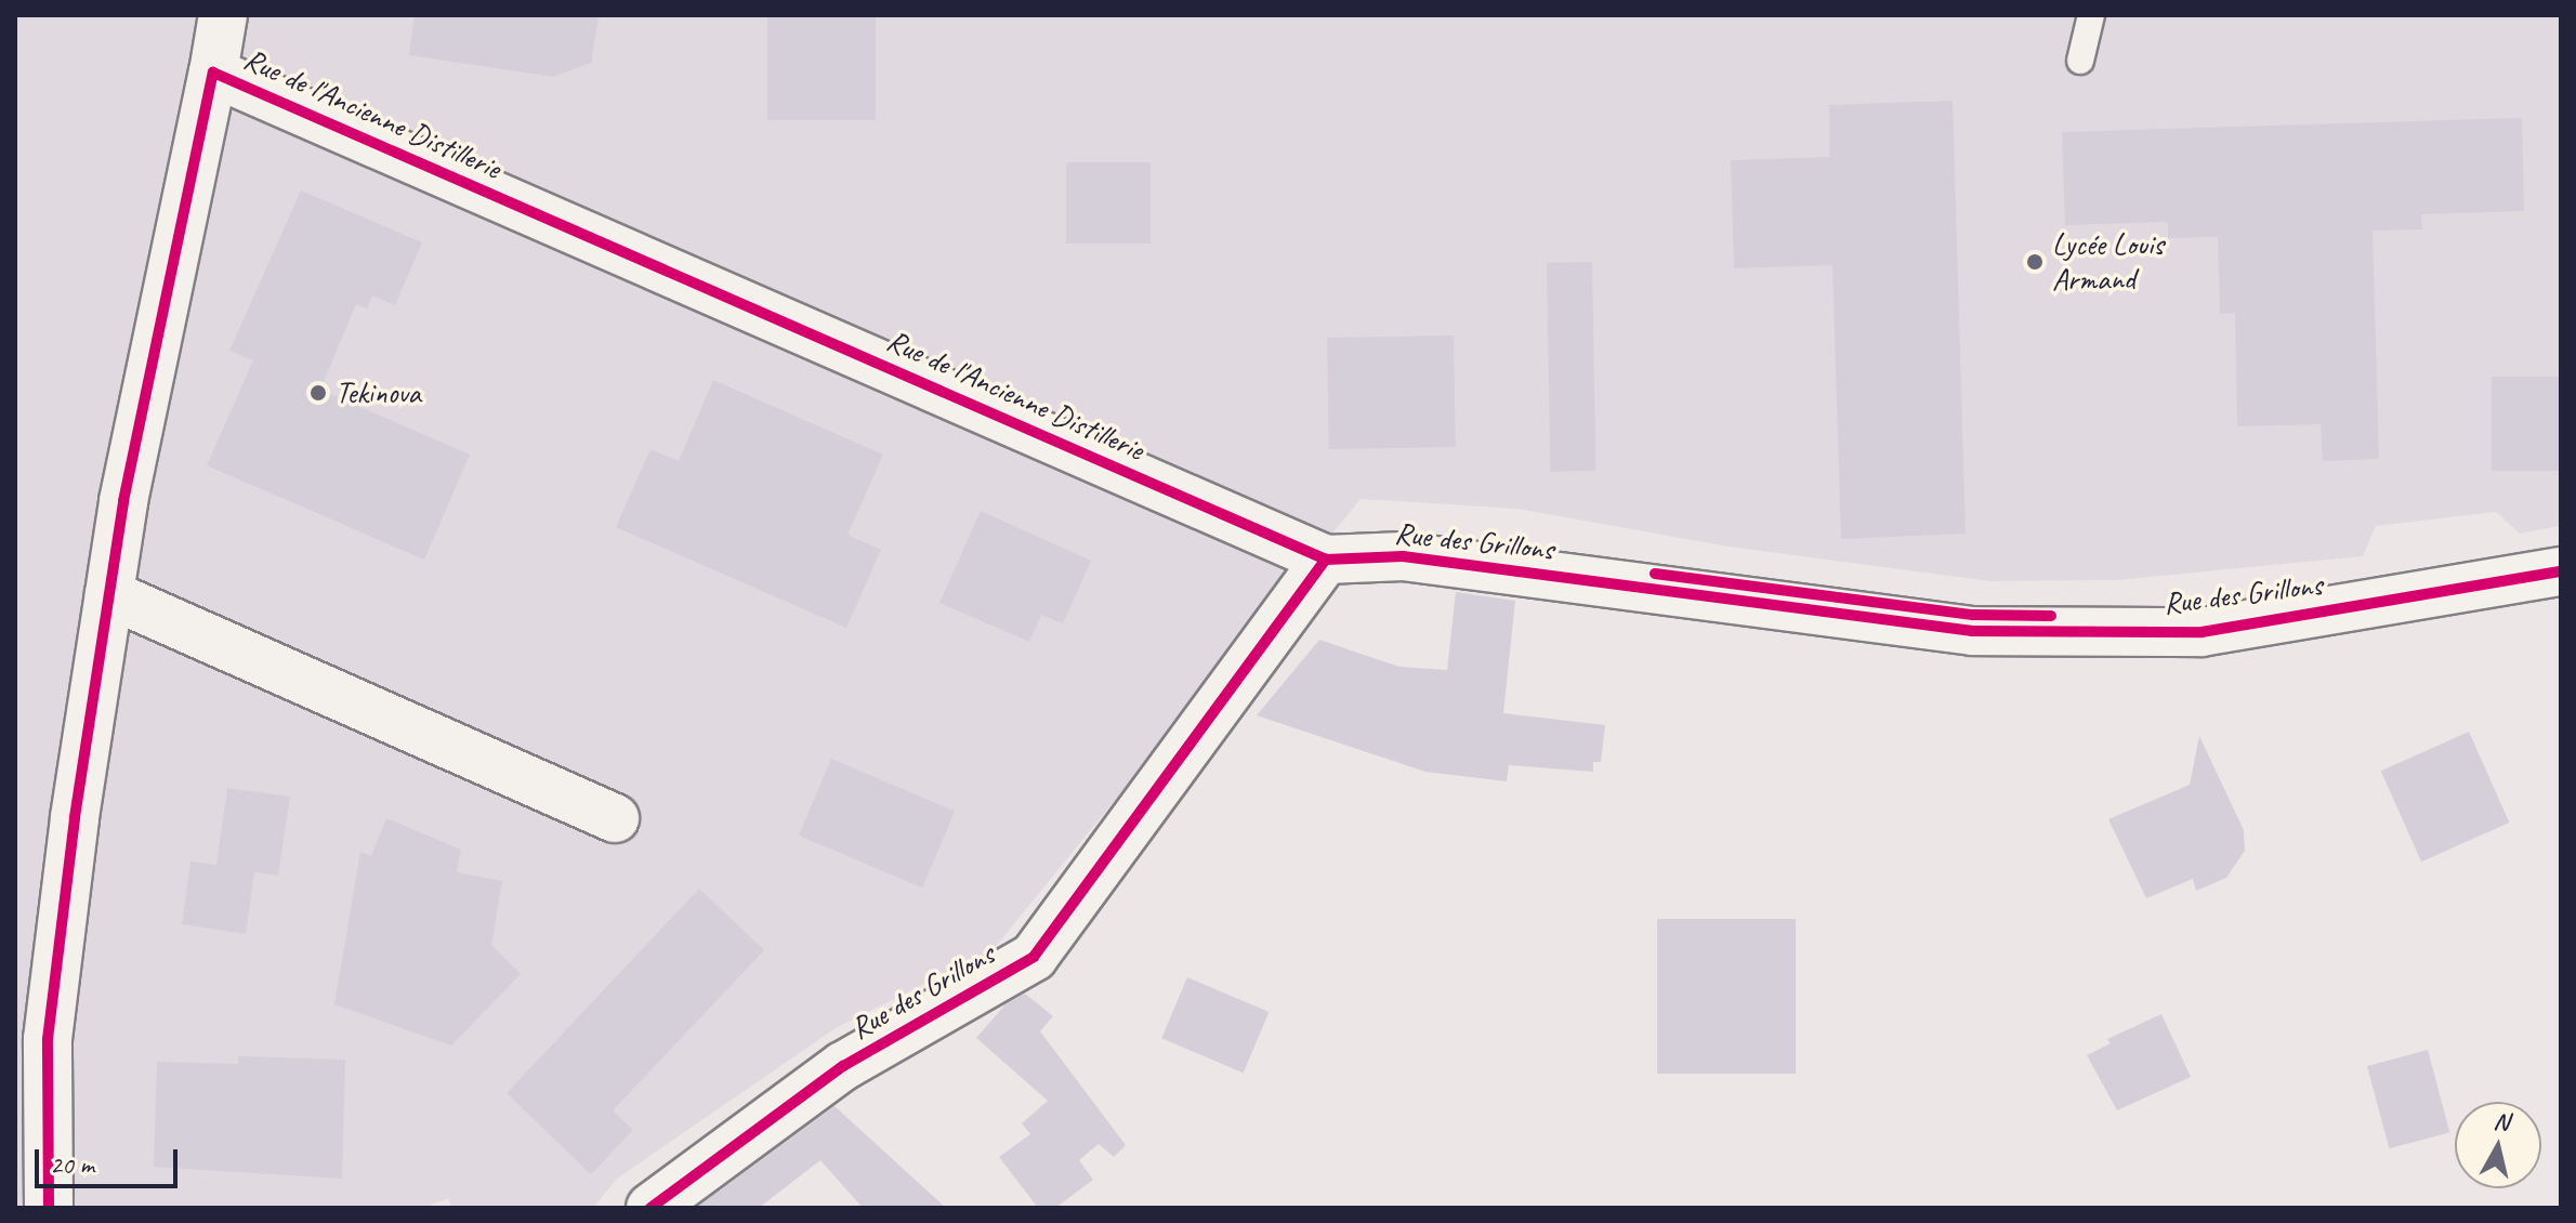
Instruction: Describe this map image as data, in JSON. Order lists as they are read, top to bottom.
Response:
{
  "streets": {
    "street": ["Rue de l'Ancienne Distillerie", "Rue des Grillons"]
  },
  "crossings": [
    ["Rue de l'Ancienne Distillerie", "Rue des Grillons"]
  ],
  "places": ["Lycée Louis Armand", "Tekinova"],
  "scale_bar": "20 m",
  "north": "top"
}
